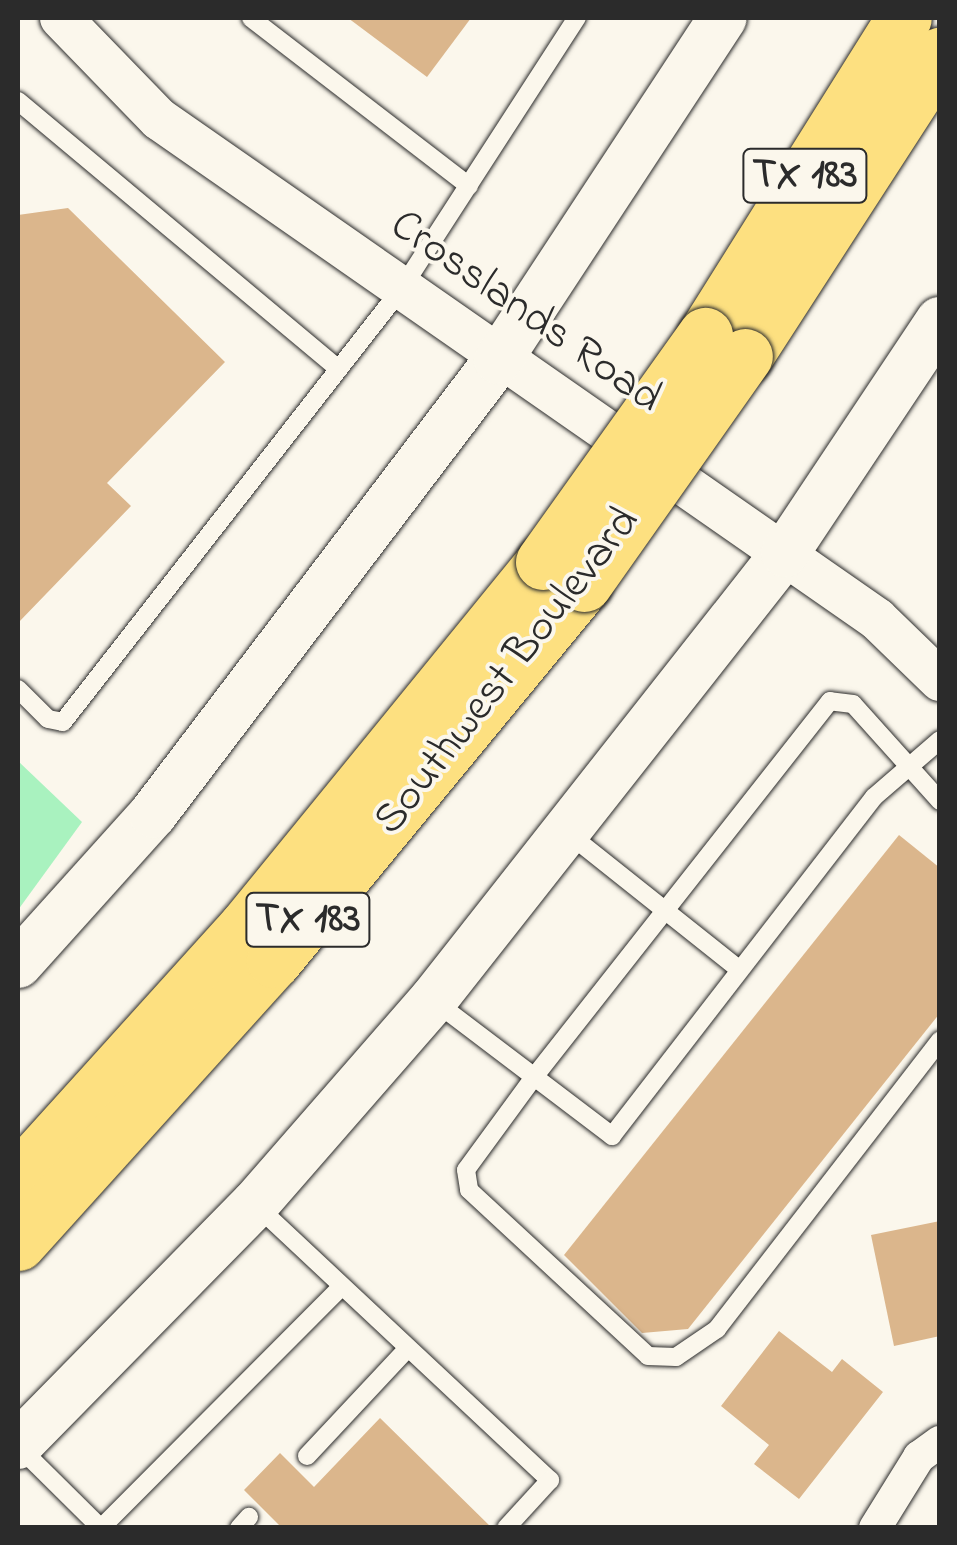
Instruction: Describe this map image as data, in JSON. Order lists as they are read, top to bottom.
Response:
{
  "streets": {
    "highway": ["TX 183", "Southwest Boulevard"],
    "street": ["Crosslands Road"]
  }
}
